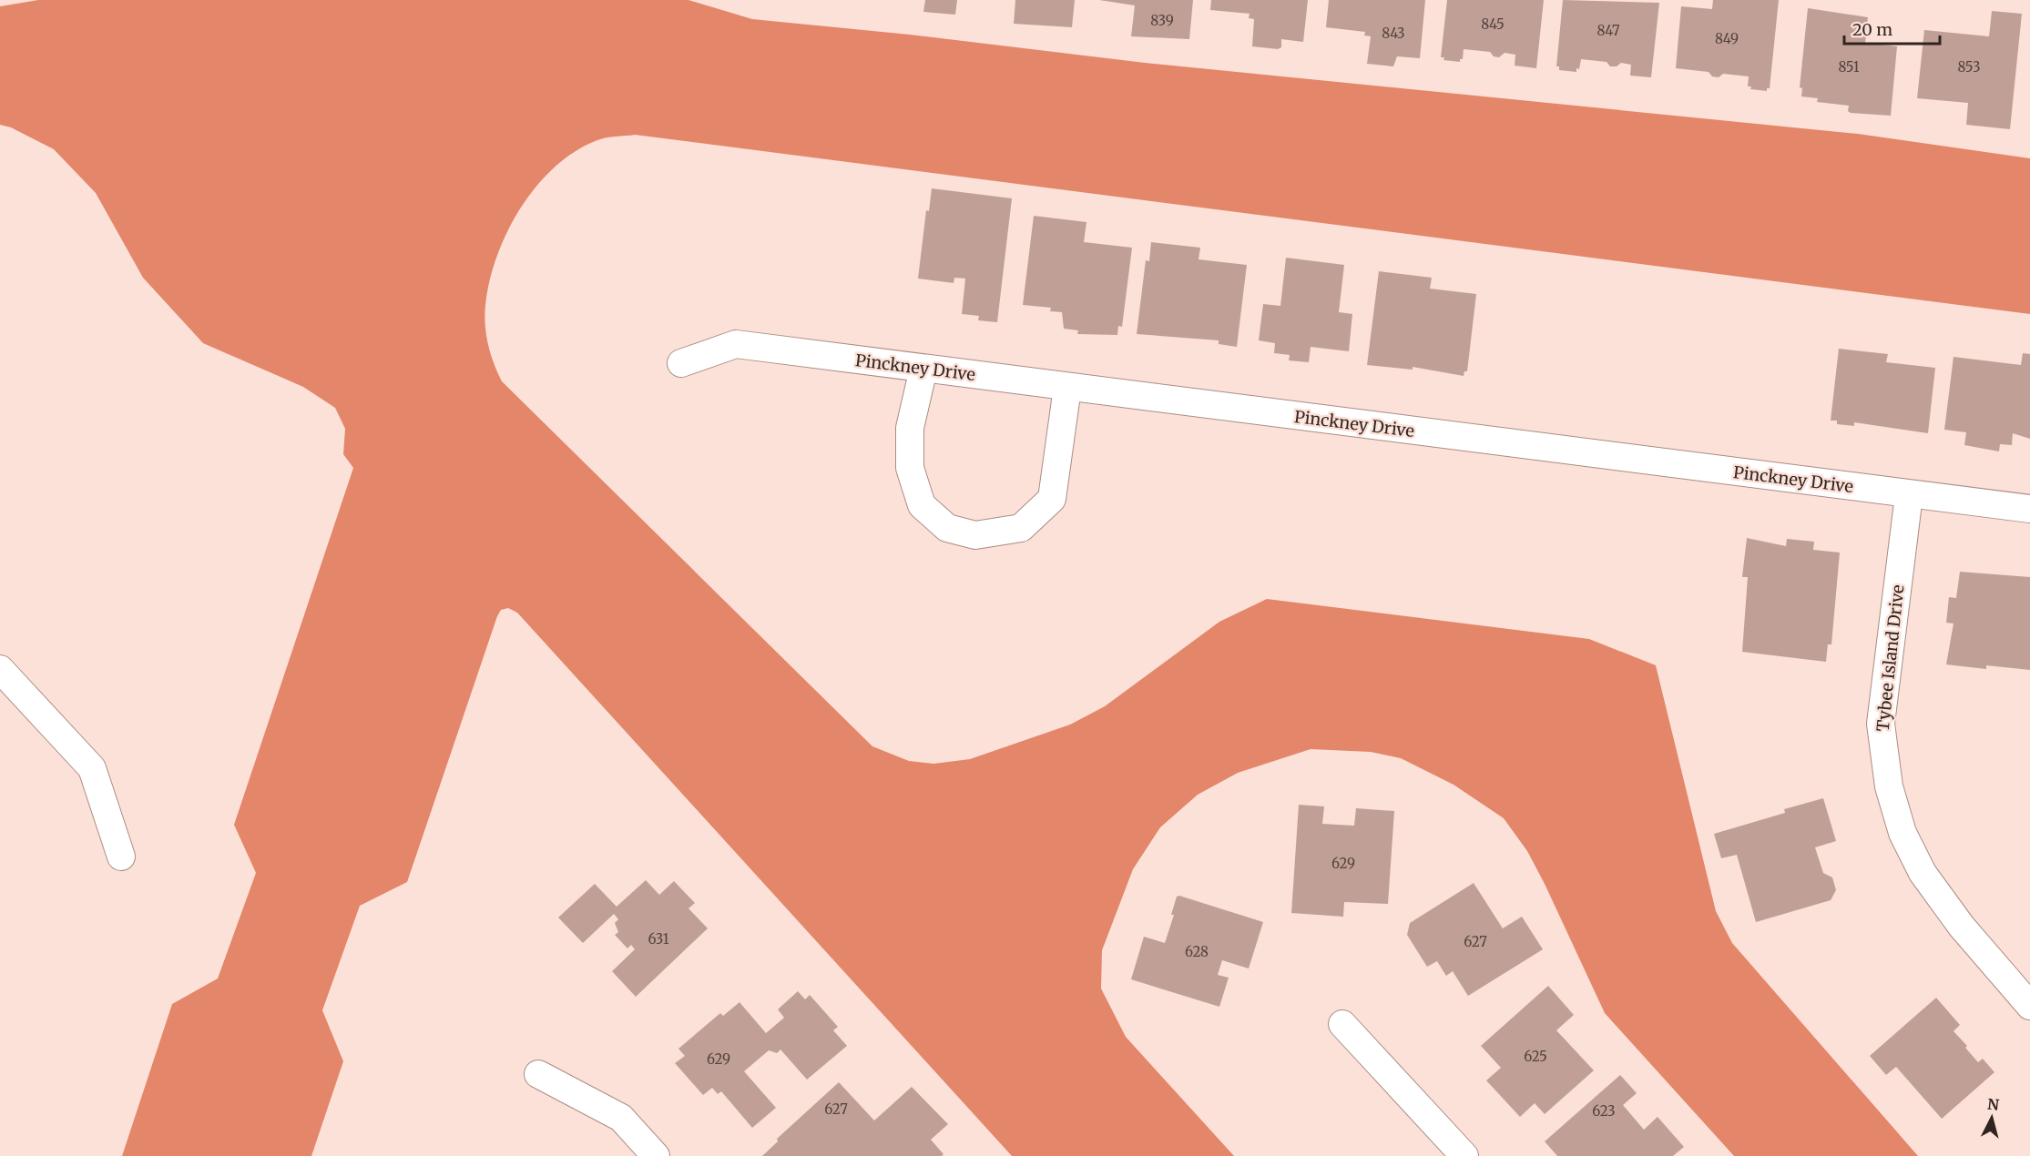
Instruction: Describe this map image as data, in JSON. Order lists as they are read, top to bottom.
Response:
{
  "streets": {
    "street": ["Pinckney Drive", "Tybee Island Drive"]
  },
  "crossings": [
    ["Pinckney Drive", "Tybee Island Drive"]
  ],
  "house_numbers": [
    "839",
    "845",
    "847",
    "843",
    "849",
    "851",
    "853",
    "629",
    "631",
    "627",
    "628",
    "625",
    "629",
    "627",
    "623"
  ],
  "scale_bar": "20 m",
  "north": "top"
}
